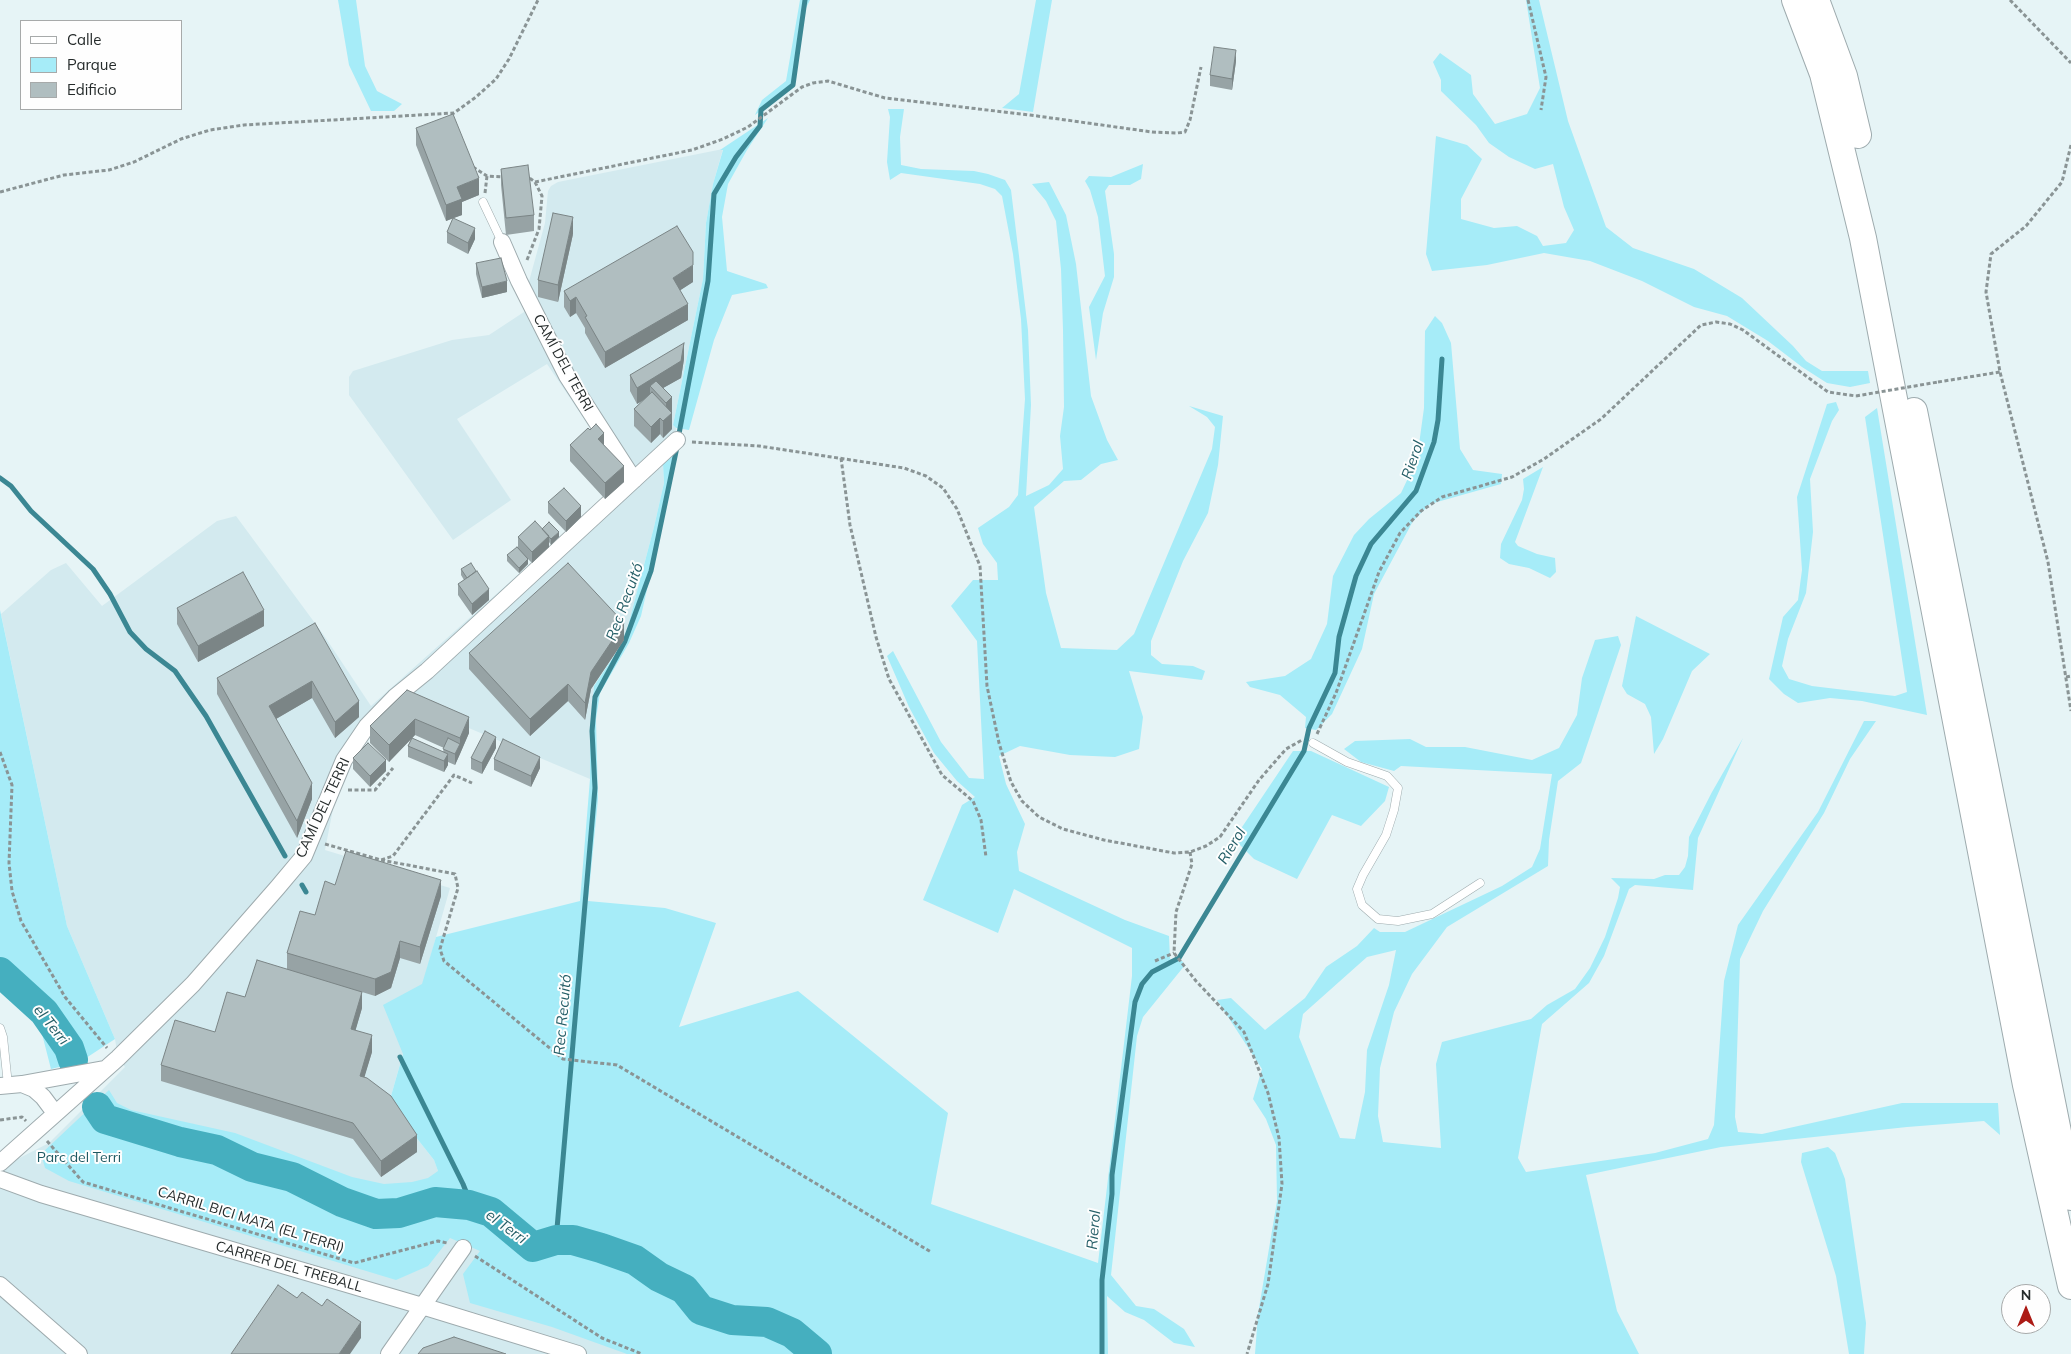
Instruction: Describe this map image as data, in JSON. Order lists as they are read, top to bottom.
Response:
{
  "streets": {
    "street": ["CAMÍ DEL TERRI", "CARRER DEL TREBALL"],
    "path": ["CARRIL BICI MATA (EL TERRI)"]
  },
  "water": ["Rierol", "Rec Recuitó", "el Terri"],
  "parks": ["Parc del Terri"],
  "legend": ["Calle", "Parque", "Edificio"],
  "north": "top"
}
